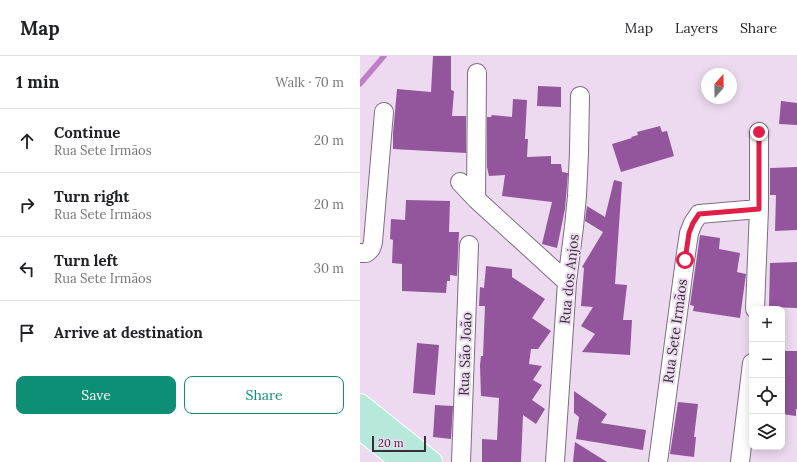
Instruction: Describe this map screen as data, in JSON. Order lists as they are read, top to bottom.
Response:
{
  "streets": {
    "street": ["Rua dos Anjos", "Rua Sete Irmãos", "Rua São João"]
  },
  "scale_bar": "20 m",
  "north": "top",
  "page": {
    "header": "Map",
    "nav": ["Map", "Layers", "Share"],
    "heading": ["1 min", "Walk · 70 m"],
    "list": [
      ["Continue", "Rua Sete Irmãos", "20 m"],
      ["Turn right", "Rua Sete Irmãos", "20 m"],
      ["Turn left", "Rua Sete Irmãos", "30 m"],
      "Arrive at destination"
    ],
    "map_buttons": ["+", "−"],
    "buttons": ["Save", "Share"],
    "scale": "20 m"
  }
}
